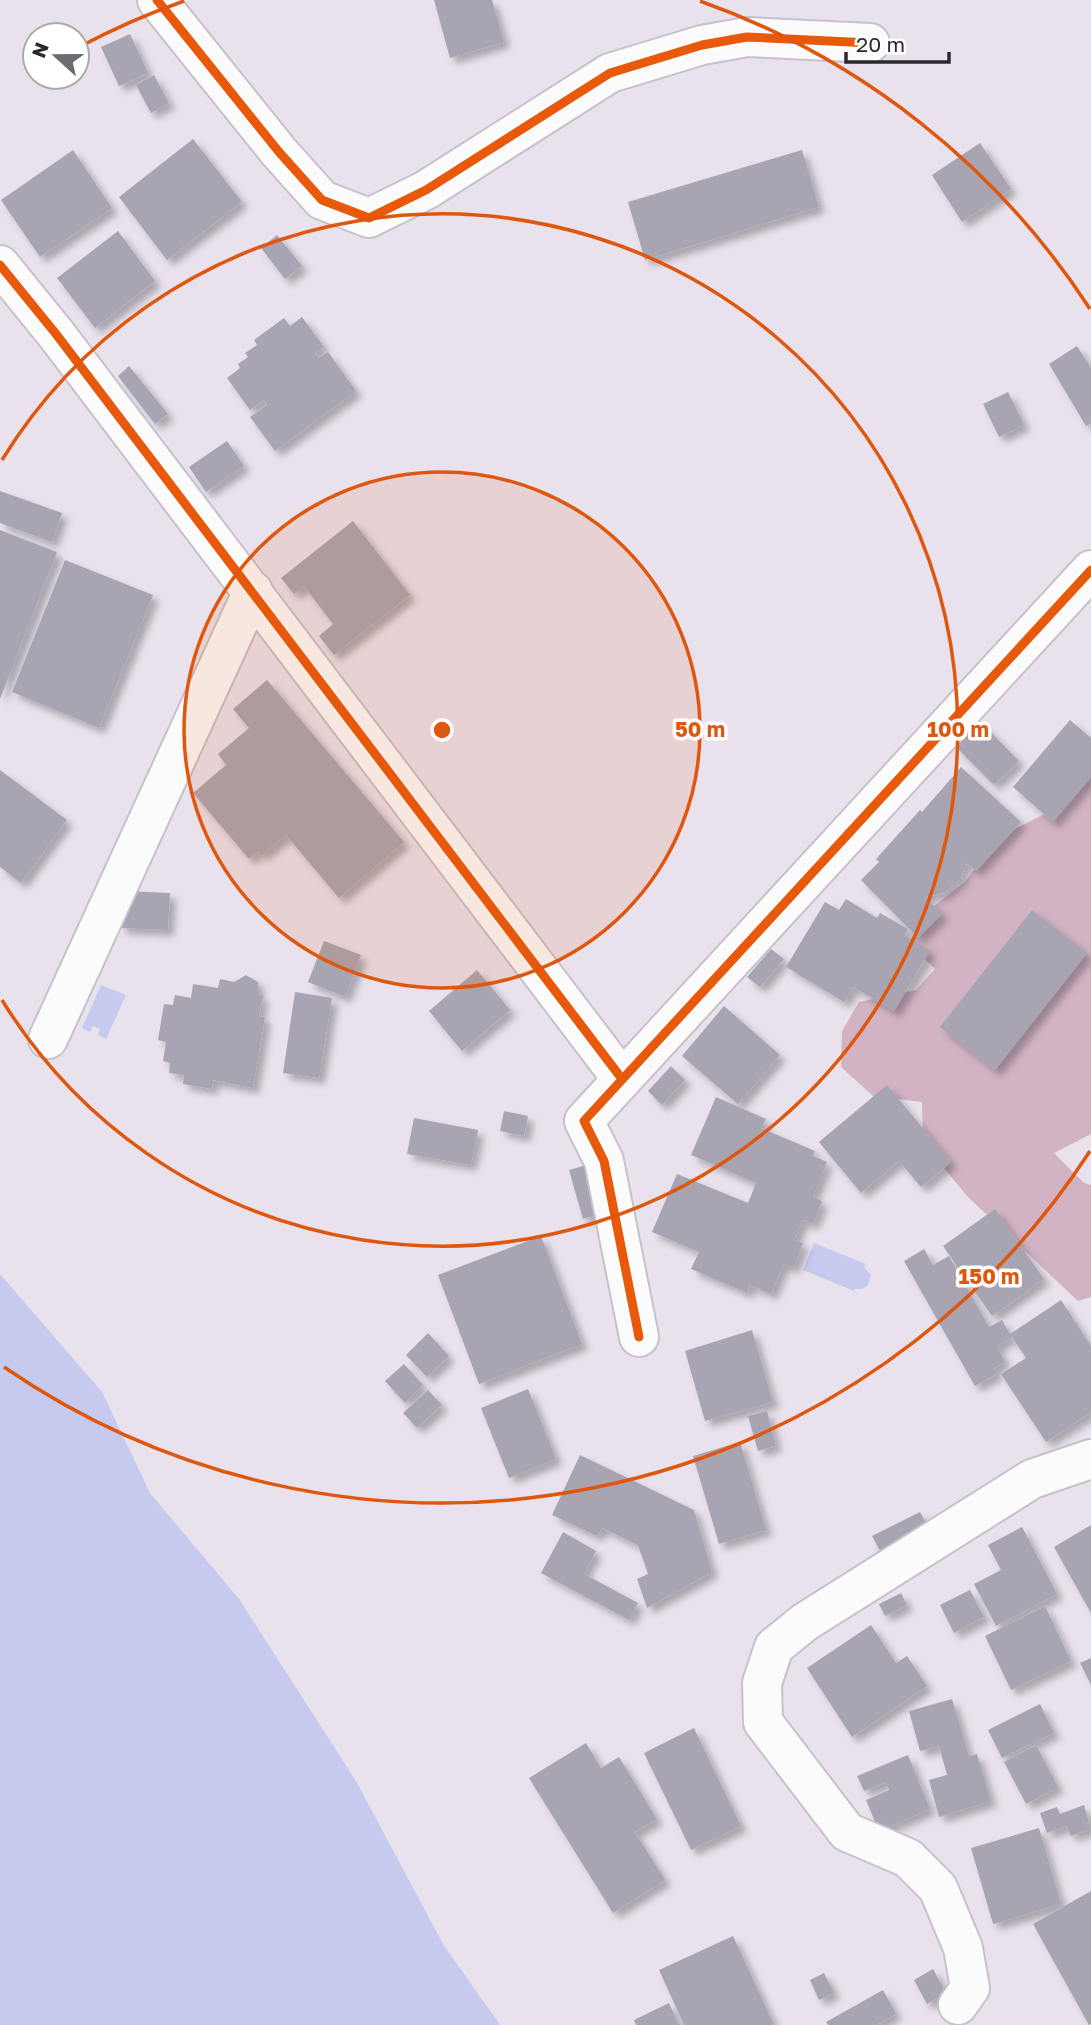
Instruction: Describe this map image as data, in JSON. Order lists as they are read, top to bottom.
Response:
{
  "scale_bar": "20 m",
  "north": "left",
  "rings": ["50 m", "100 m", "150 m"]
}
